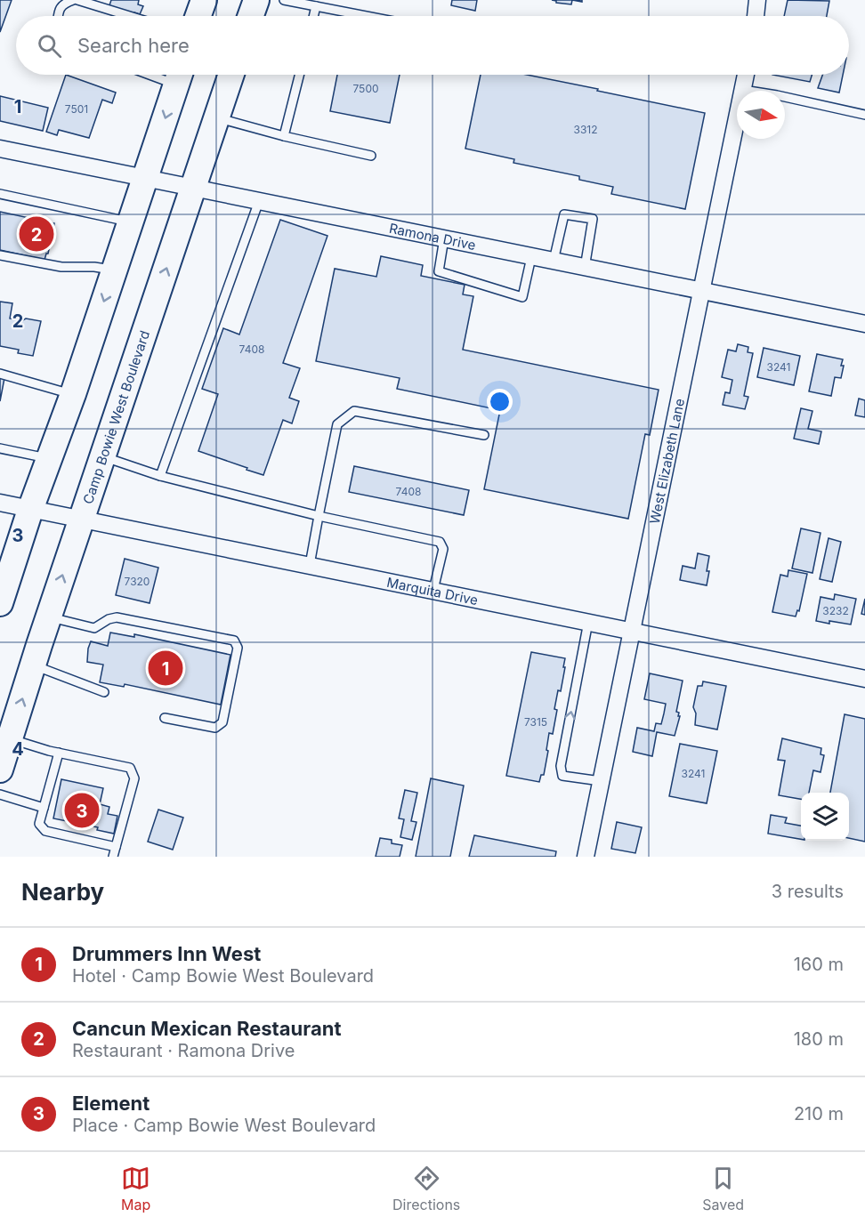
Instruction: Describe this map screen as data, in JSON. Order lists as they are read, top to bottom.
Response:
{
  "streets": {
    "main road": ["Camp Bowie West Boulevard"],
    "street": ["Ramona Drive", "West Elizabeth Lane", "Marquita Drive"]
  },
  "crossings": [
    ["Ramona Drive", "Camp Bowie West Boulevard"],
    ["Ramona Drive", "West Elizabeth Lane"],
    ["Camp Bowie West Boulevard", "Marquita Drive"],
    ["West Elizabeth Lane", "Marquita Drive"]
  ],
  "house_numbers": [
    "7500",
    "7501",
    "3312",
    "7408",
    "3241",
    "7408",
    "7320",
    "3232",
    "7315",
    "3241"
  ],
  "north": "right",
  "page": {
    "search": "Search here",
    "pins": ["2", "1", "3"],
    "heading": ["Nearby", "3 results"],
    "list": [
      {
        "mark": "1",
        "name": "Drummers Inn West",
        "note": "Hotel · Camp Bowie West Boulevard",
        "value": "160 m"
      },
      {
        "mark": "2",
        "name": "Cancun Mexican Restaurant",
        "note": "Restaurant · Ramona Drive",
        "value": "180 m"
      },
      {
        "mark": "3",
        "name": "Element",
        "note": "Place · Camp Bowie West Boulevard",
        "value": "210 m"
      }
    ],
    "nav": ["Map", "Directions", "Saved"]
  },
  "grid": {
    "rows": [
      "1",
      "2",
      "3",
      "4"
    ]
  }
}
